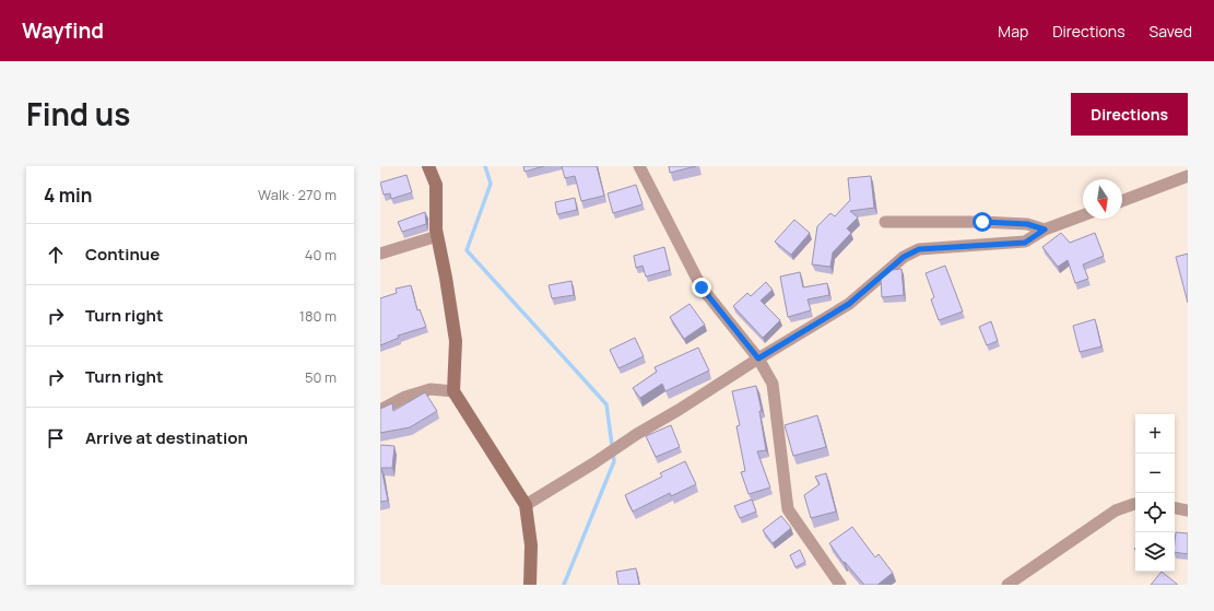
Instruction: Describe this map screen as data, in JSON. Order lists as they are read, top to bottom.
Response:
{
  "north": "bottom",
  "page": {
    "header": "Wayfind",
    "nav": ["Map", "Directions", "Saved"],
    "title": "Find us",
    "buttons": "Directions",
    "heading": ["4 min", "Walk · 270 m"],
    "list": [
      ["Continue", "40 m"],
      ["Turn right", "180 m"],
      ["Turn right", "50 m"],
      "Arrive at destination"
    ],
    "map_buttons": ["+", "−"]
  }
}
